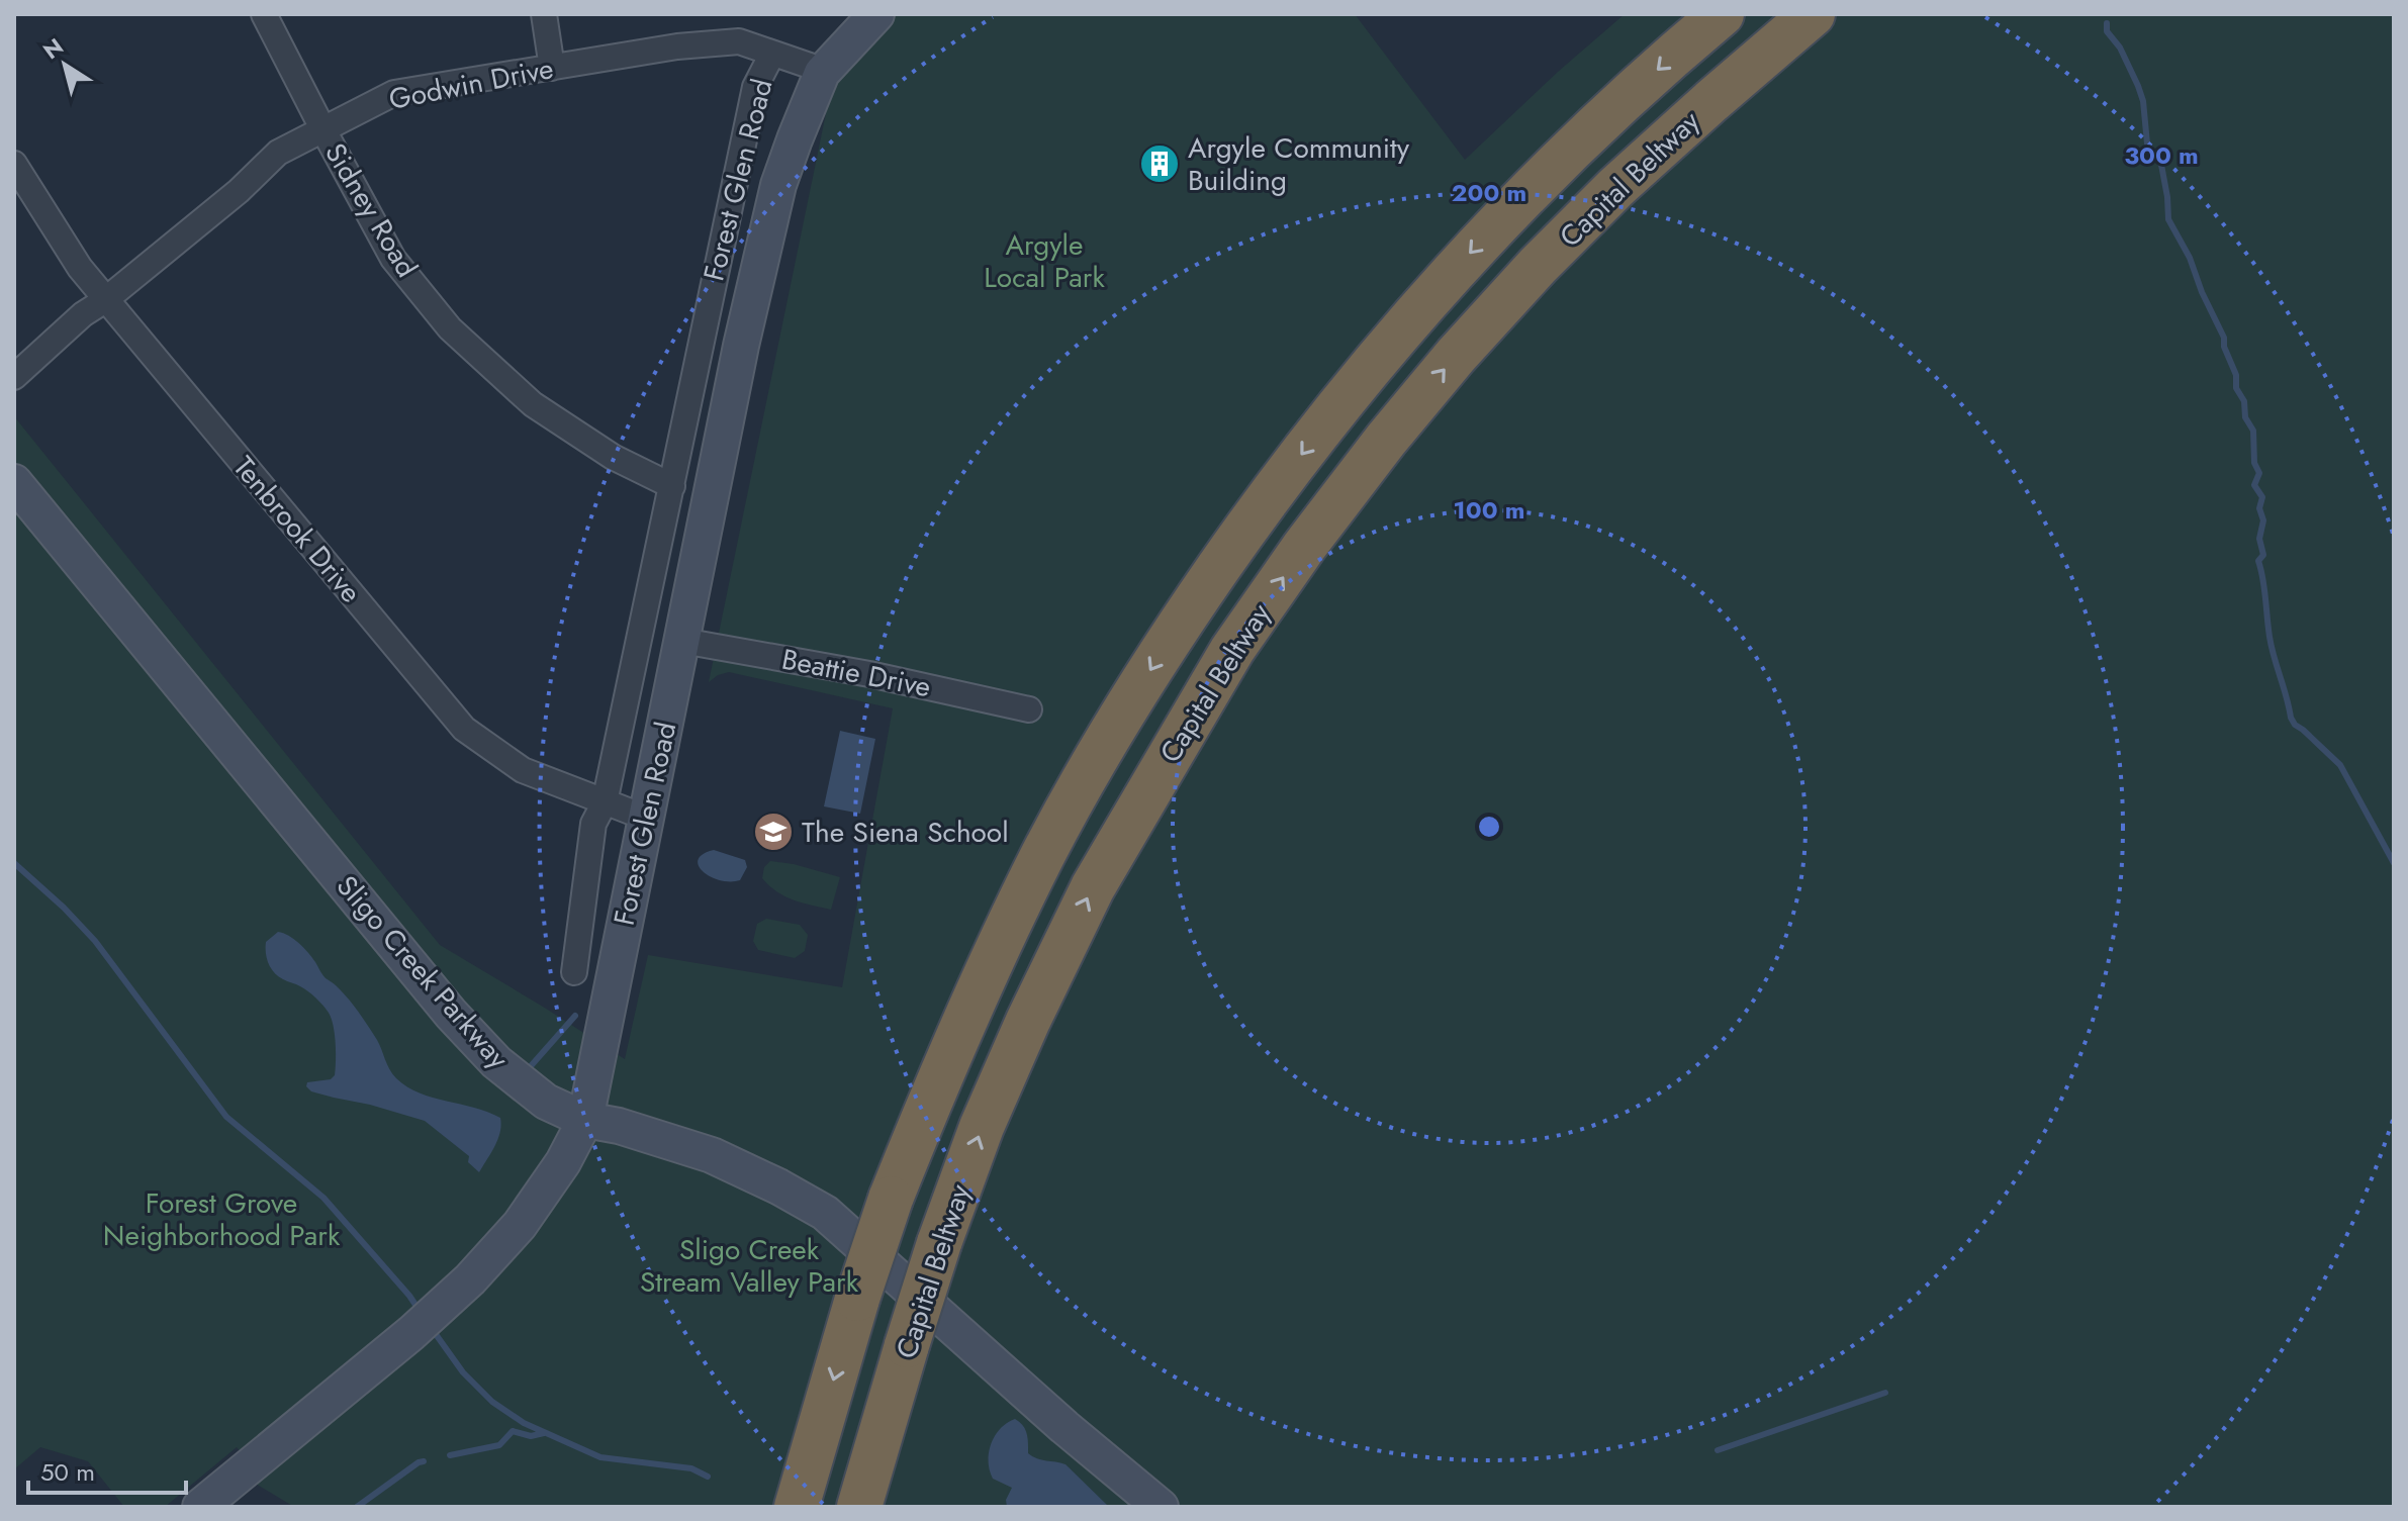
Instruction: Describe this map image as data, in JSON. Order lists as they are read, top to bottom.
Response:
{
  "streets": {
    "highway": ["Capital Beltway"],
    "street": [
      "Godwin Drive",
      "Forest Glen Road",
      "Sidney Road",
      "Tenbrook Drive",
      "Beattie Drive",
      "Sligo Creek Parkway"
    ]
  },
  "crossings": [
    ["Godwin Drive", "Forest Glen Road"],
    ["Godwin Drive", "Sidney Road"],
    ["Godwin Drive", "Tenbrook Drive"],
    ["Forest Glen Road", "Sidney Road"],
    ["Forest Glen Road", "Tenbrook Drive"],
    ["Forest Glen Road", "Beattie Drive"],
    ["Forest Glen Road", "Sligo Creek Parkway"]
  ],
  "parks": ["Argyle Local Park", "Forest Grove Neighborhood Park", "Sligo Creek Stream Valley Park"],
  "places": {
    "building": ["Argyle Community Building"],
    "school or university": ["The Siena School"]
  },
  "scale_bar": "50 m",
  "north": "top left",
  "rings": ["300 m", "200 m", "100 m"]
}
